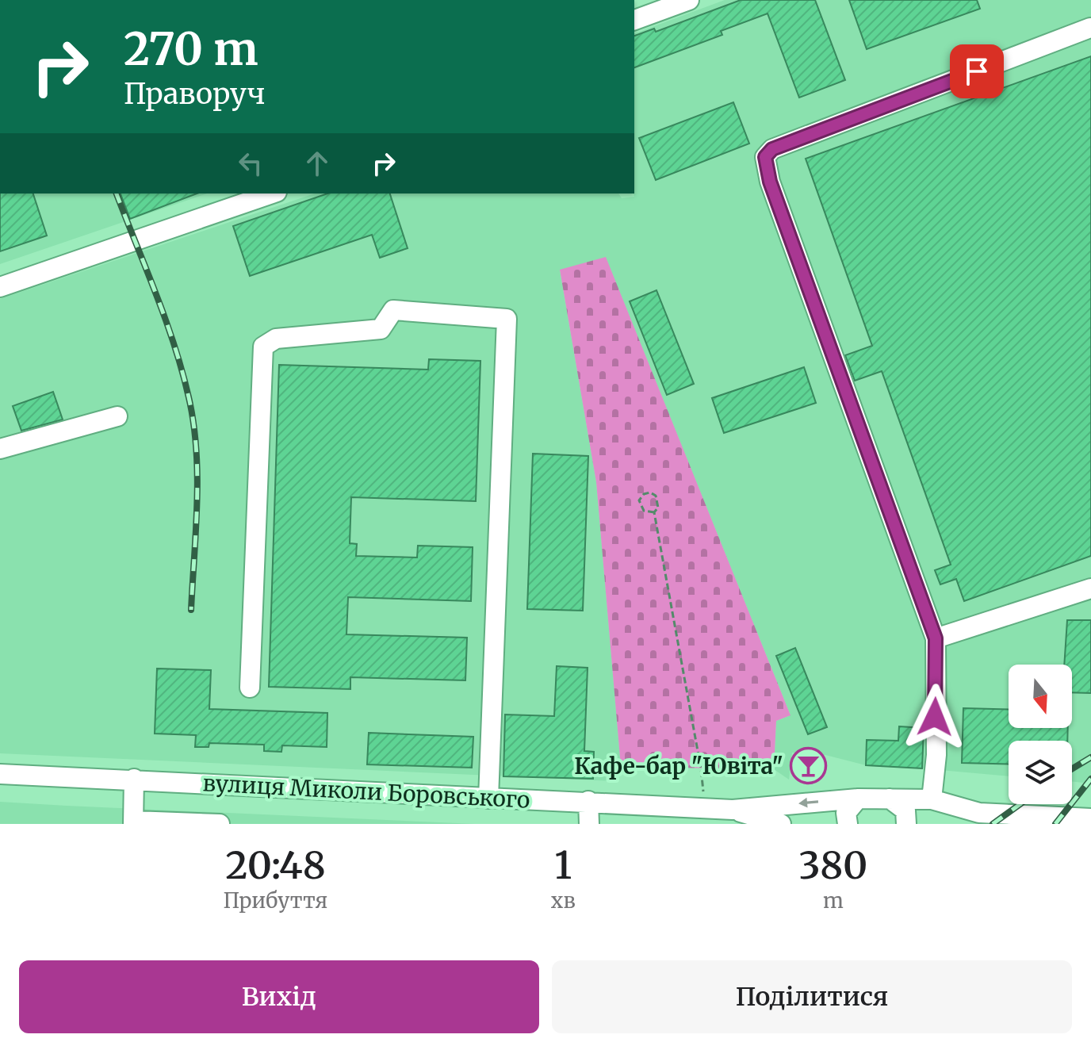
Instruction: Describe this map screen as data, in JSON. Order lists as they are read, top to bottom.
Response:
{
  "streets": {
    "street": ["вулиця Миколи Боровського"]
  },
  "places": {
    "bar": ["Кафе-бар \"Ювіта\""]
  },
  "north": "bottom",
  "page": {
    "turn": ["270 m", "Праворуч"],
    "eta": [
      "20:48",
      "Прибуття",
      "1",
      "хв",
      "380",
      "m"
    ],
    "buttons": ["Вихід", "Поділитися"]
  }
}
